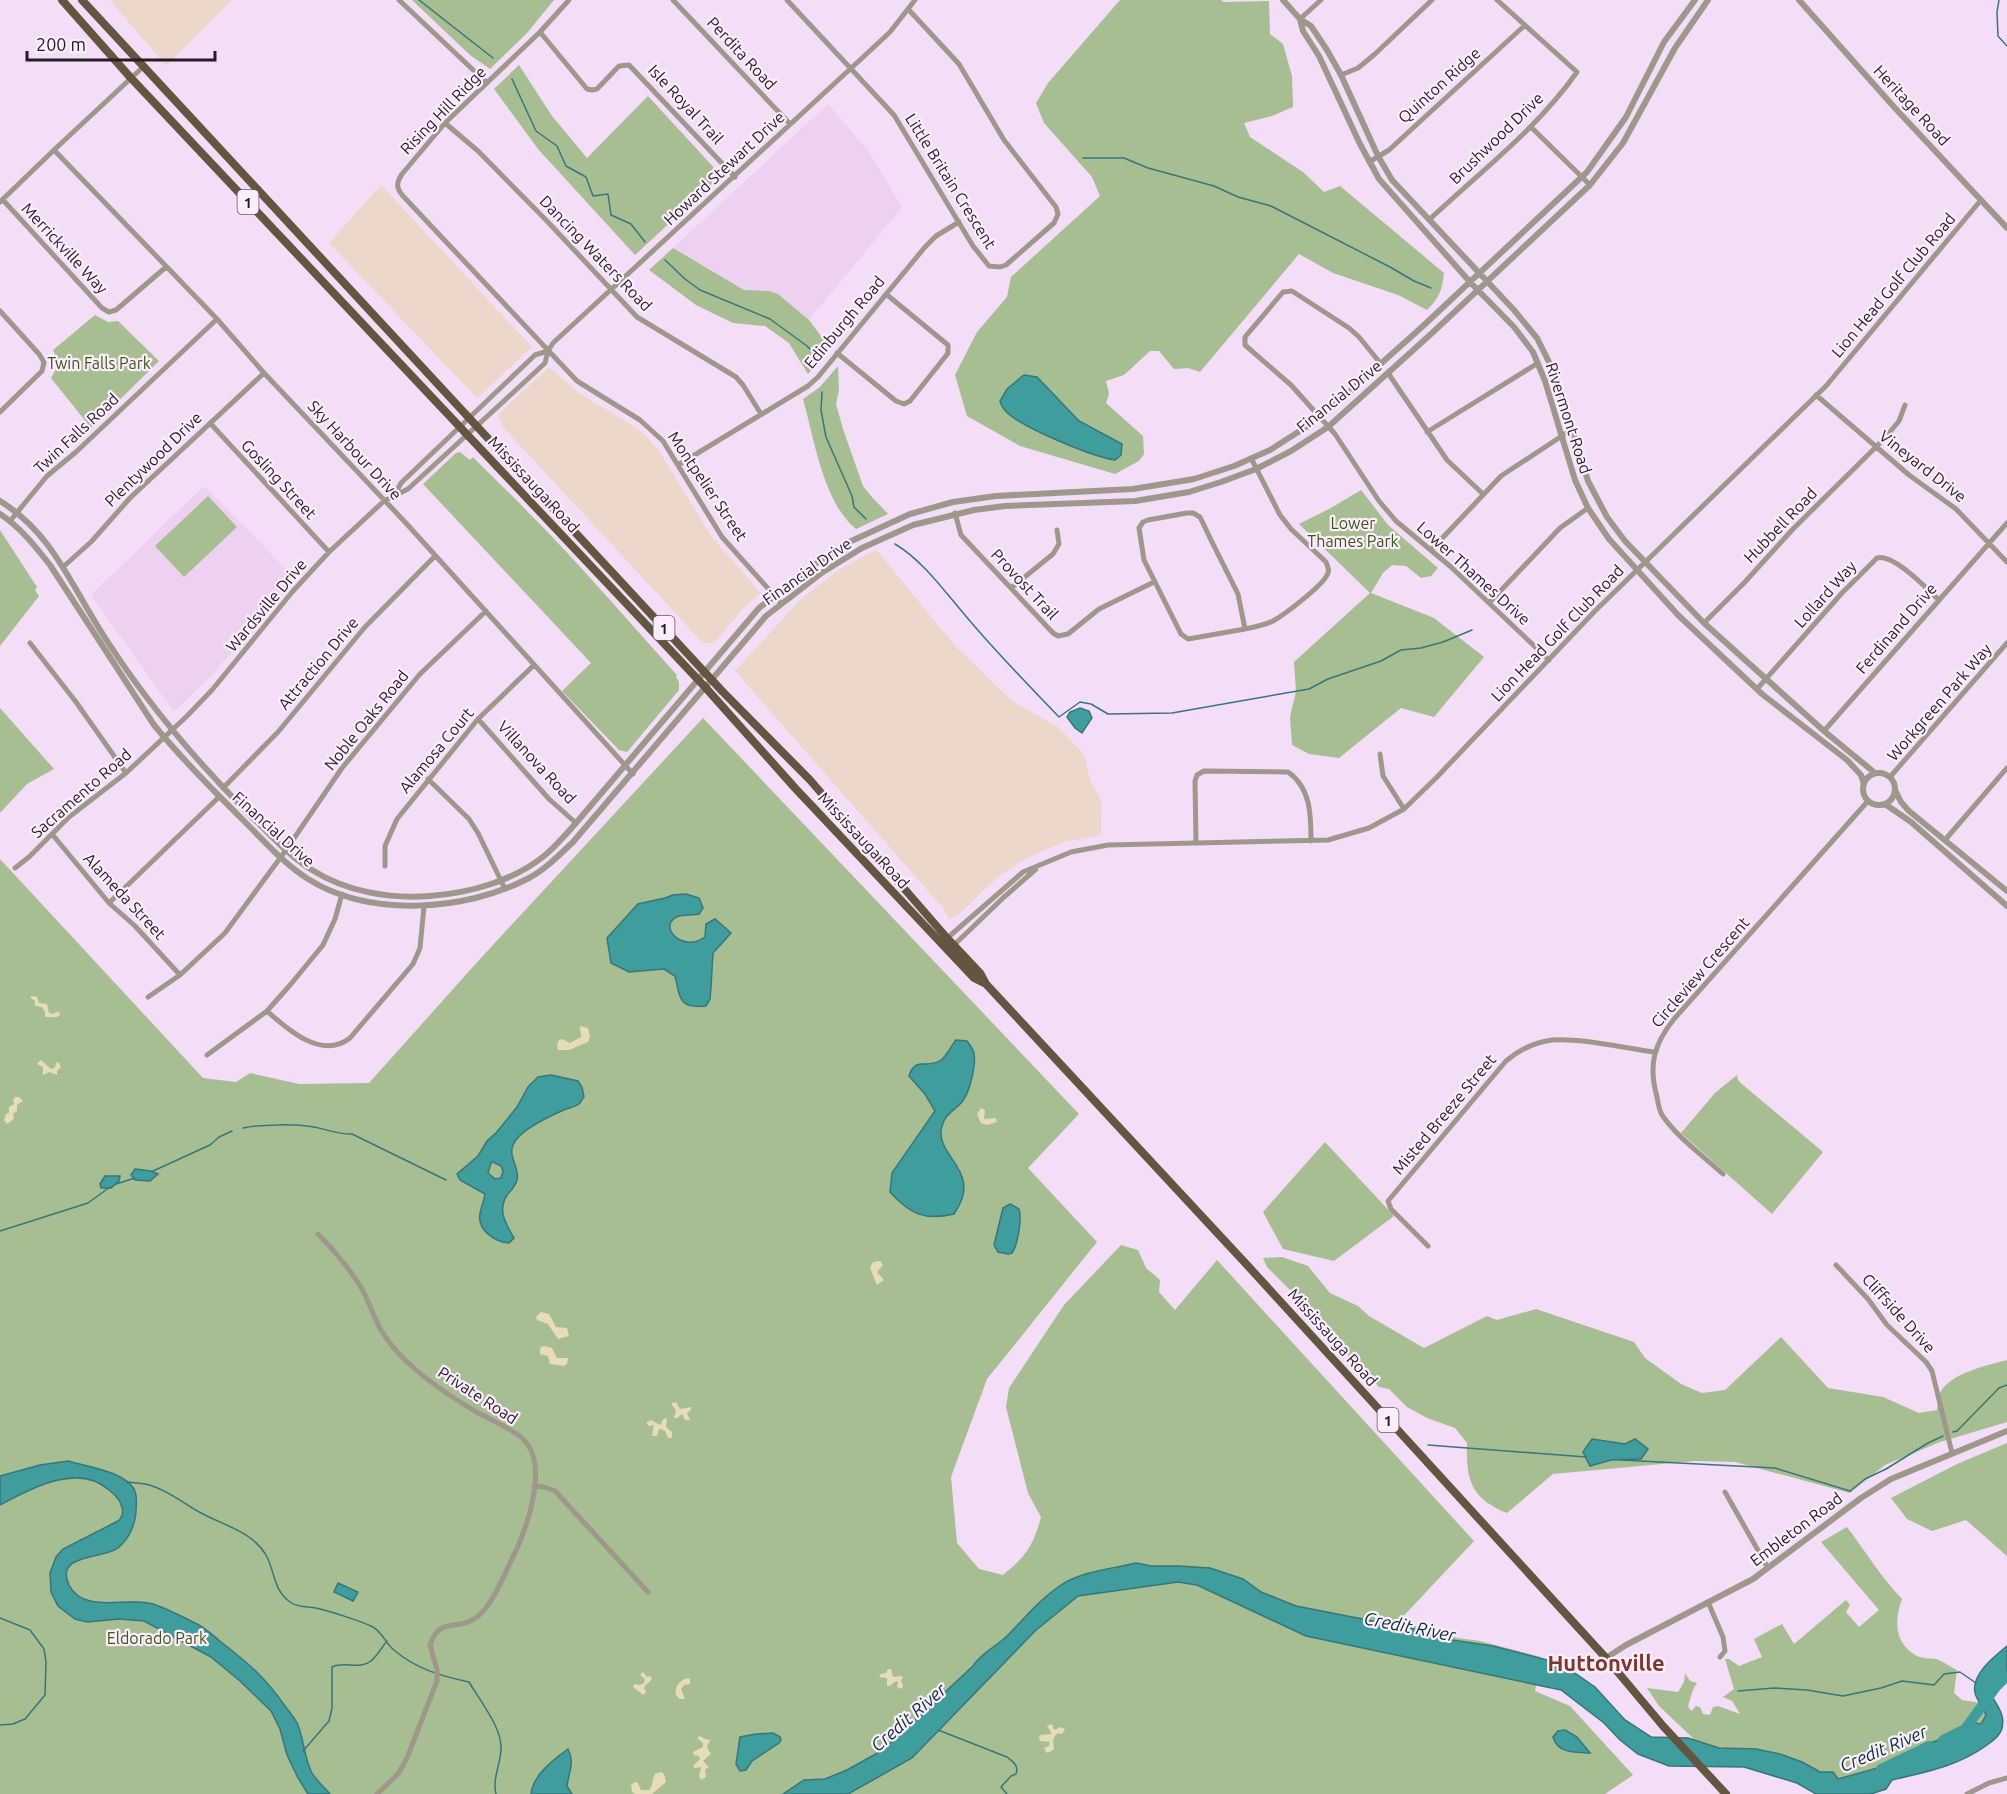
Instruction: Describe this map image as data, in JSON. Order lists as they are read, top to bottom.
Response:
{
  "streets": {
    "main road": ["1", "Mississauga Road"],
    "street": [
      "Perdita Road",
      "Quinton Ridge",
      "Isle Royal Trail",
      "Heritage Road",
      "Rising Hill Ridge",
      "Brushwood Drive",
      "Howard Stewart Drive",
      "Little Britain Crescent",
      "Merrickville Way",
      "Dancing Waters Road",
      "Lion Head Golf Club Road",
      "Edinburgh Road",
      "Financial Drive",
      "Rivermont Road",
      "Twin Falls Road",
      "Sky Harbour Drive",
      "Plentywood Drive",
      "Vineyard Drive",
      "Gosling Street",
      "Montpelier Street",
      "Hubbell Road",
      "Lower Thames Drive",
      "Provost Trail",
      "Lollard Way",
      "Wardsville Drive",
      "Ferdinand Drive",
      "Attraction Drive",
      "Workgreen Park Way",
      "Noble Oaks Road",
      "Alamosa Court",
      "Villanova Road",
      "Sacramento Road",
      "Alameda Street",
      "Circleview Crescent",
      "Misted Breeze Street",
      "Cliffside Drive",
      "Private Road",
      "Embleton Road"
    ]
  },
  "crossings": [
    ["Perdita Road", "Howard Stewart Drive"],
    ["Quinton Ridge", "Brushwood Drive"],
    ["Quinton Ridge", "Rivermont Road"],
    ["Isle Royal Trail", "Rising Hill Ridge"],
    ["Isle Royal Trail", "Howard Stewart Drive"],
    ["Heritage Road", "Lion Head Golf Club Road"],
    ["Rising Hill Ridge", "Howard Stewart Drive"],
    ["Rising Hill Ridge", "Dancing Waters Road"],
    ["Rising Hill Ridge", "Montpelier Street"],
    ["Brushwood Drive", "Rivermont Road"],
    ["Howard Stewart Drive", "Little Britain Crescent"],
    ["Howard Stewart Drive", "Dancing Waters Road"],
    ["Howard Stewart Drive", "Mississauga Road"],
    ["Howard Stewart Drive", "Montpelier Street"],
    ["Howard Stewart Drive", "Wardsville Drive"],
    ["Little Britain Crescent", "Edinburgh Road"],
    ["Merrickville Way", "Sky Harbour Drive"],
    ["Dancing Waters Road", "Edinburgh Road"],
    ["Lion Head Golf Club Road", "Rivermont Road"],
    ["Lion Head Golf Club Road", "Vineyard Drive"],
    ["Lion Head Golf Club Road", "Mississauga Road"],
    ["Lion Head Golf Club Road", "Lower Thames Drive"],
    ["Edinburgh Road", "Montpelier Street"],
    ["Financial Drive", "Rivermont Road"],
    ["Financial Drive", "Twin Falls Road"],
    ["Financial Drive", "Sky Harbour Drive"],
    ["Financial Drive", "Plentywood Drive"],
    ["Financial Drive", "Mississauga Road"],
    ["Financial Drive", "Montpelier Street"],
    ["Financial Drive", "Lower Thames Drive"],
    ["Financial Drive", "Provost Trail"],
    ["Financial Drive", "Wardsville Drive"],
    ["Financial Drive", "Attraction Drive"],
    ["Financial Drive", "Noble Oaks Road"],
    ["Financial Drive", "Villanova Road"],
    ["Financial Drive", "Sacramento Road"],
    ["Rivermont Road", "Hubbell Road"],
    ["Rivermont Road", "Lollard Way"],
    ["Rivermont Road", "Ferdinand Drive"],
    ["Rivermont Road", "Workgreen Park Way"],
    ["Rivermont Road", "Circleview Crescent"],
    ["Twin Falls Road", "Sky Harbour Drive"],
    ["Sky Harbour Drive", "Plentywood Drive"],
    ["Sky Harbour Drive", "Wardsville Drive"],
    ["Sky Harbour Drive", "Attraction Drive"],
    ["Sky Harbour Drive", "Noble Oaks Road"],
    ["Sky Harbour Drive", "Alamosa Court"],
    ["Plentywood Drive", "Gosling Street"],
    ["Vineyard Drive", "Hubbell Road"],
    ["Vineyard Drive", "Ferdinand Drive"],
    ["Gosling Street", "Wardsville Drive"],
    ["Mississauga Road", "Wardsville Drive"],
    ["Mississauga Road", "Embleton Road"],
    ["Lollard Way", "Ferdinand Drive"],
    ["Wardsville Drive", "Sacramento Road"],
    ["Workgreen Park Way", "Circleview Crescent"],
    ["Noble Oaks Road", "Alameda Street"],
    ["Alamosa Court", "Villanova Road"],
    ["Sacramento Road", "Alameda Street"],
    ["Circleview Crescent", "Misted Breeze Street"],
    ["Cliffside Drive", "Embleton Road"]
  ],
  "districts": ["Huttonville"],
  "water": ["Credit River"],
  "parks": ["Twin Falls Park", "Lower Thames Park", "Eldorado Park"],
  "scale_bar": "200 m"
}
